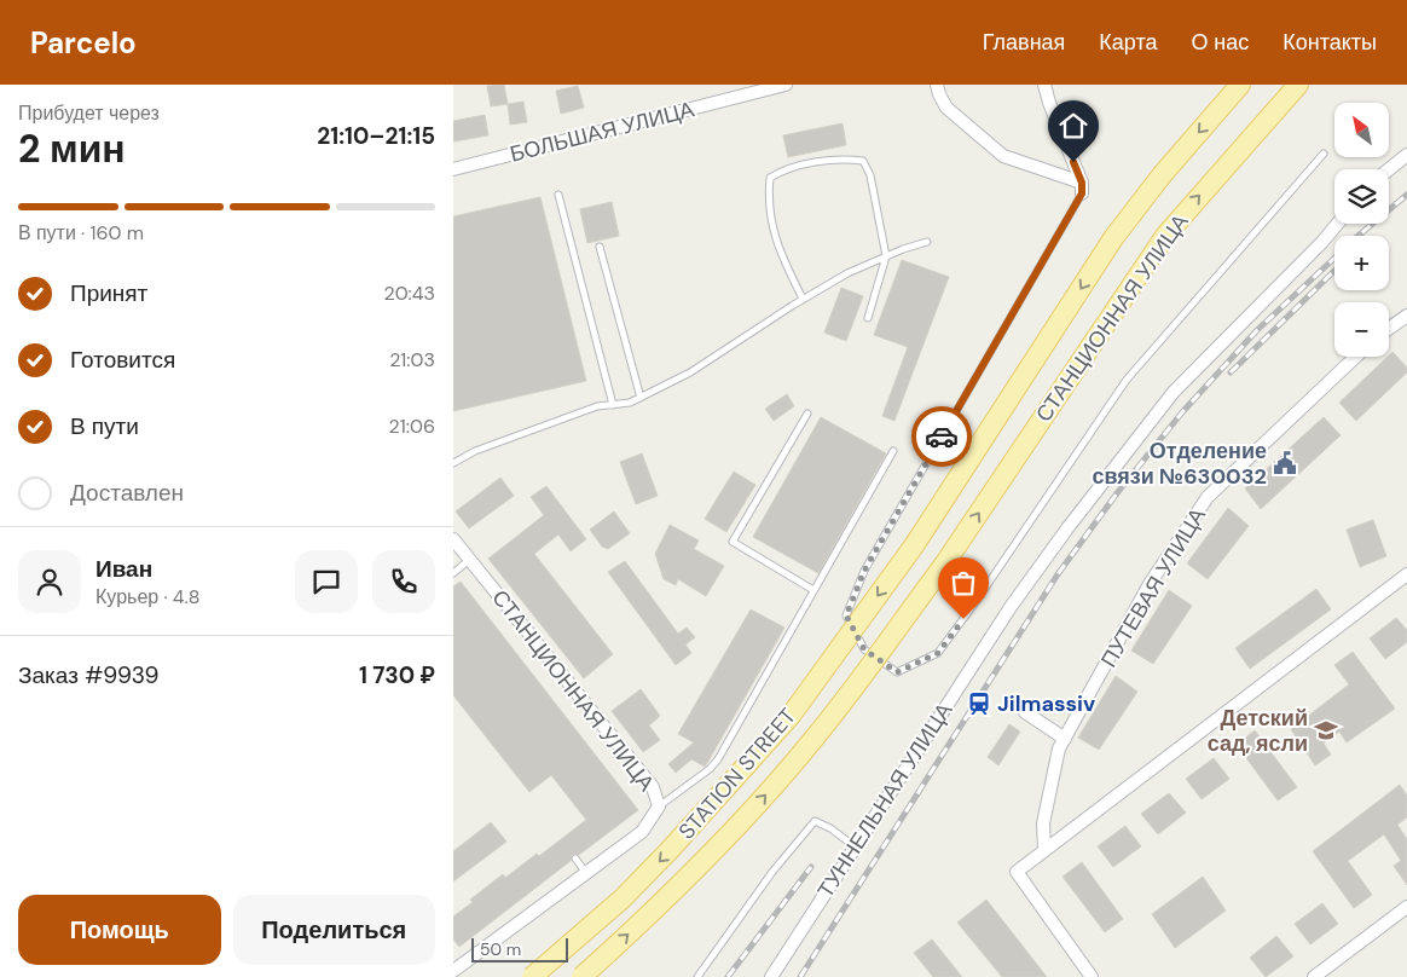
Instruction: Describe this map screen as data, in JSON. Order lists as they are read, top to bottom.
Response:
{
  "streets": {
    "main road": ["STATION STREET"],
    "street": [
      "БОЛЬШАЯ УЛИЦА",
      "СТАНЦИОННАЯ УЛИЦА",
      "ПУТЕВАЯ УЛИЦА",
      "ТУННЕЛЬНАЯ УЛИЦА"
    ]
  },
  "places": {
    "public building": ["Отделение связи №630032"],
    "station": ["Jilmassiv"],
    "school or university": ["Детский сад, ясли"]
  },
  "scale_bar": "50 m",
  "north": "top left",
  "page": {
    "header": "Parcelo",
    "nav": [
      "Главная",
      "Карта",
      "О нас",
      "Контакты"
    ],
    "heading": ["2 мин", "Прибудет через", "21:10–21:15"],
    "panel": [
      "Иван",
      "Курьер · 4.8",
      "Заказ #9939",
      "1 730 ₽"
    ],
    "map_buttons": ["+", "−"],
    "bar": "В пути · 160 m",
    "list": [
      ["Принят", "20:43"],
      ["Готовится", "21:03"],
      ["В пути", "21:06"],
      "Доставлен"
    ],
    "buttons": ["Помощь", "Поделиться"],
    "scale": "50 m"
  }
}
